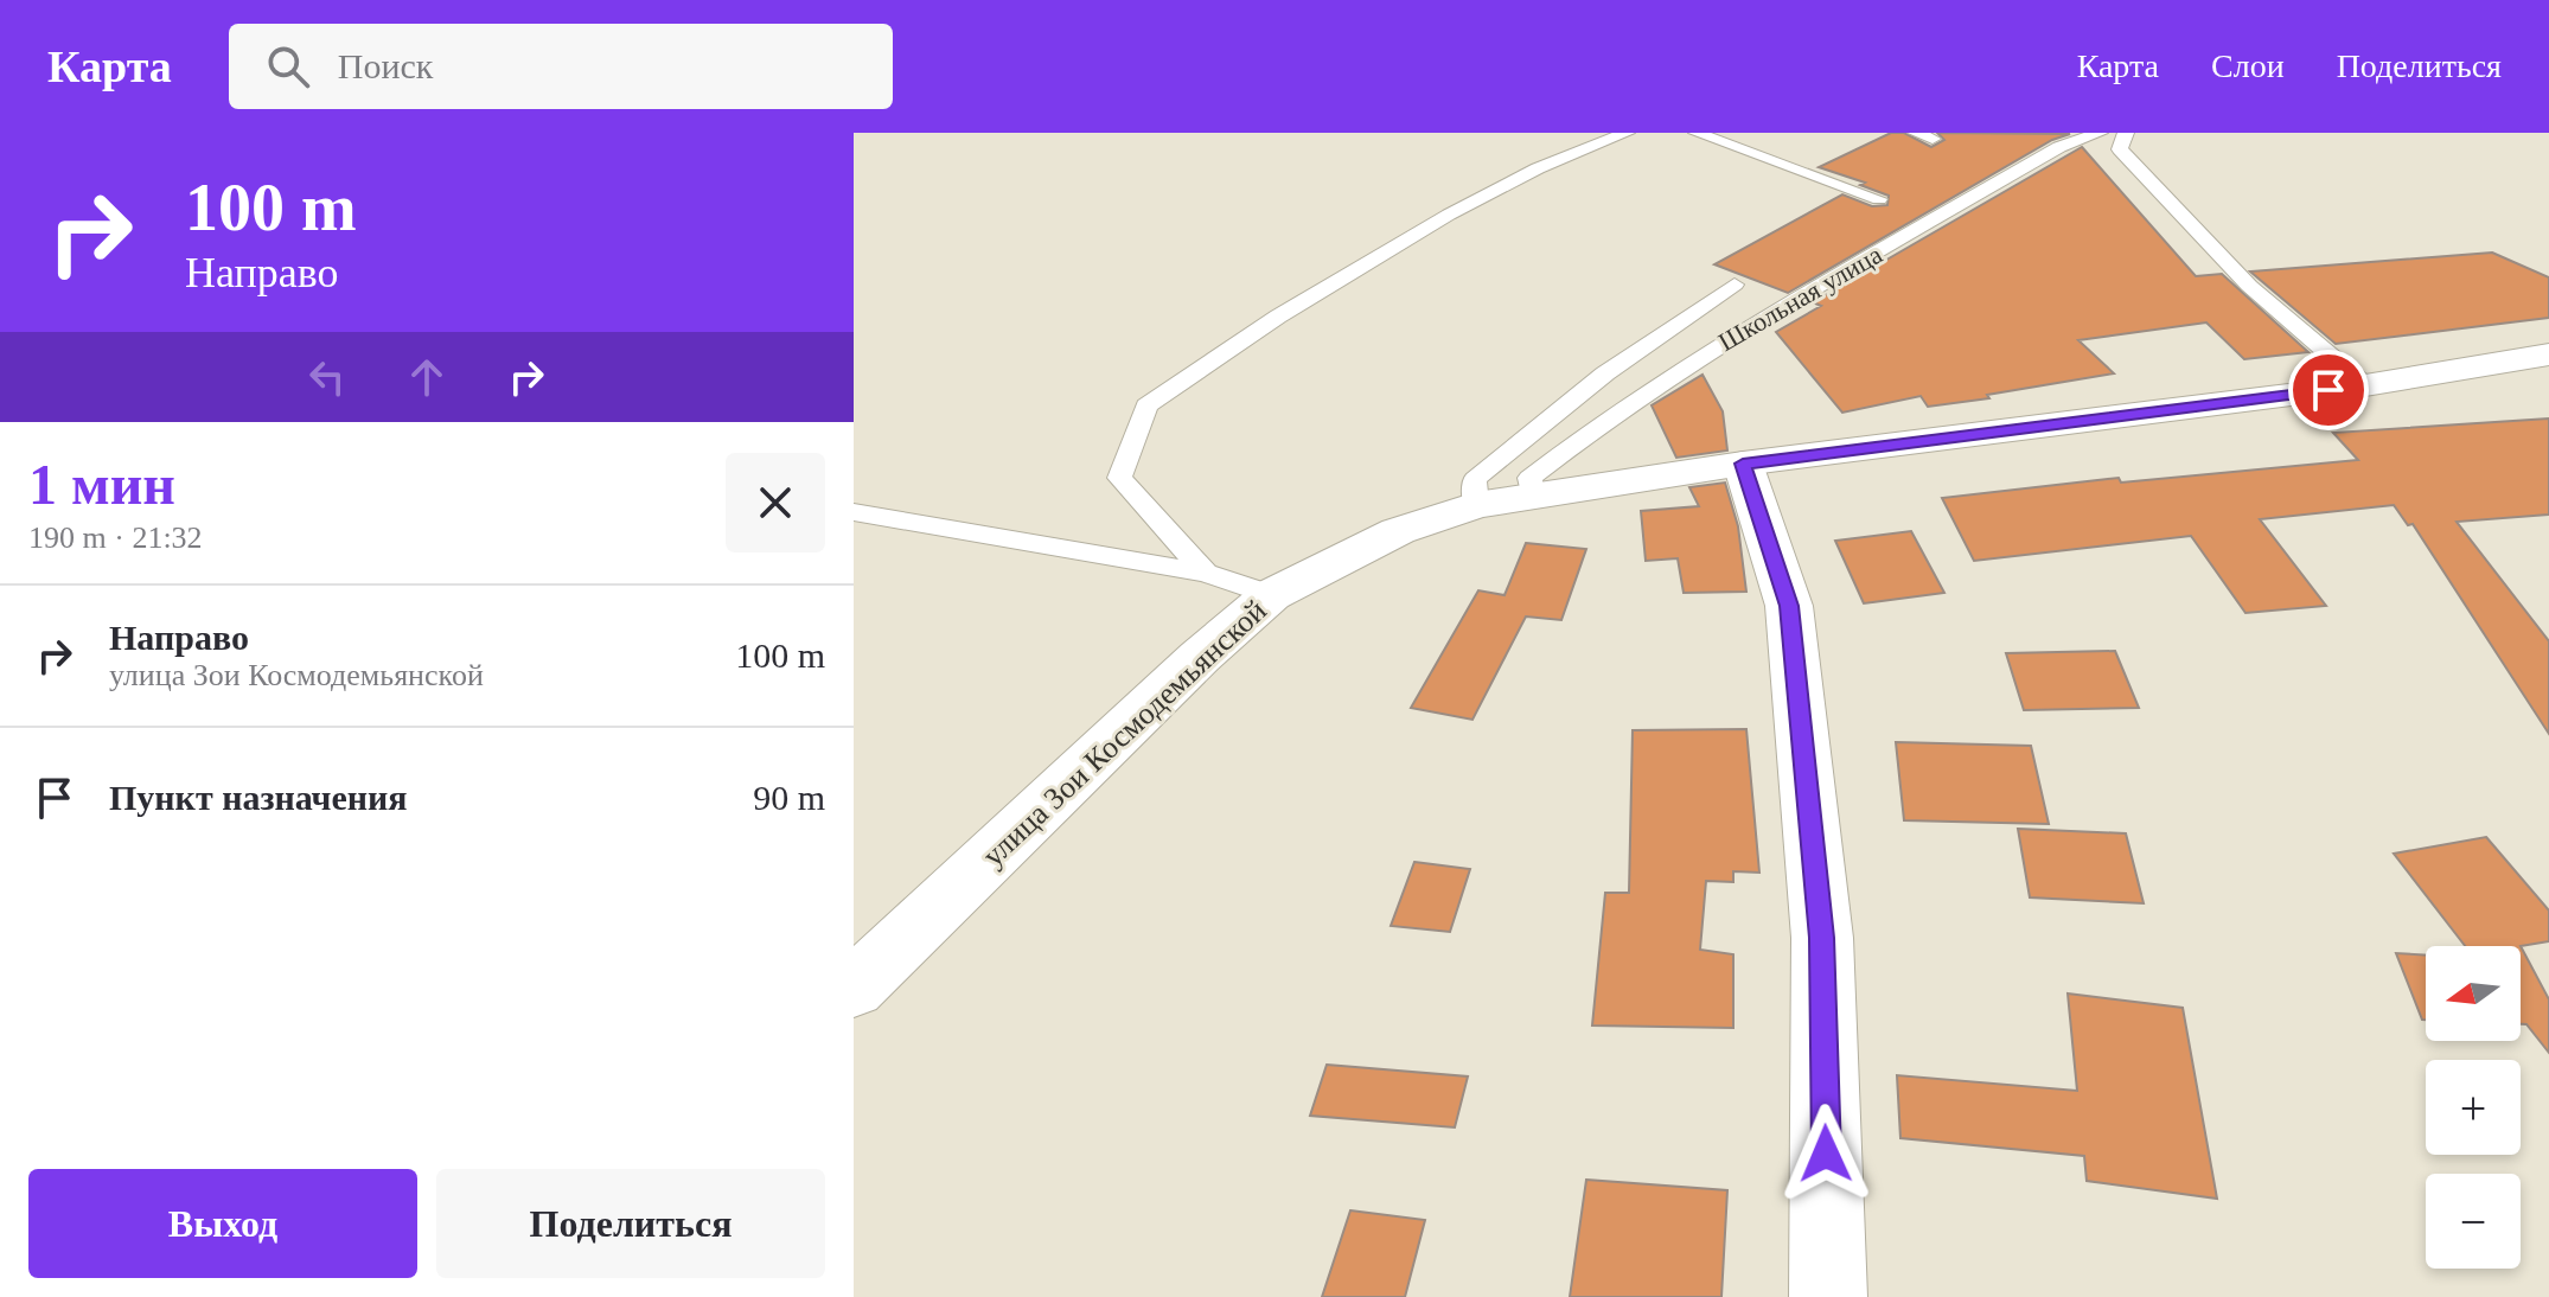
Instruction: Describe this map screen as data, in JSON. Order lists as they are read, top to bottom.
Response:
{
  "streets": {
    "street": ["улица Зои Космодемьянской"],
    "lane": ["Школьная улица"]
  },
  "crossings": [
    ["Школьная улица", "улица Зои Космодемьянской"]
  ],
  "north": "left",
  "page": {
    "header": "Карта",
    "search": "Поиск",
    "nav": ["Карта", "Слои", "Поделиться"],
    "turn": ["100 m", "Направо"],
    "heading": ["1 мин", "190 m · 21:32"],
    "list": [
      {
        "name": "Направо",
        "note": "улица Зои Космодемьянской",
        "value": "100 m"
      },
      {
        "name": "Пункт назначения",
        "value": "90 m"
      }
    ],
    "map_buttons": ["+", "−"],
    "buttons": ["Выход", "Поделиться"]
  }
}
